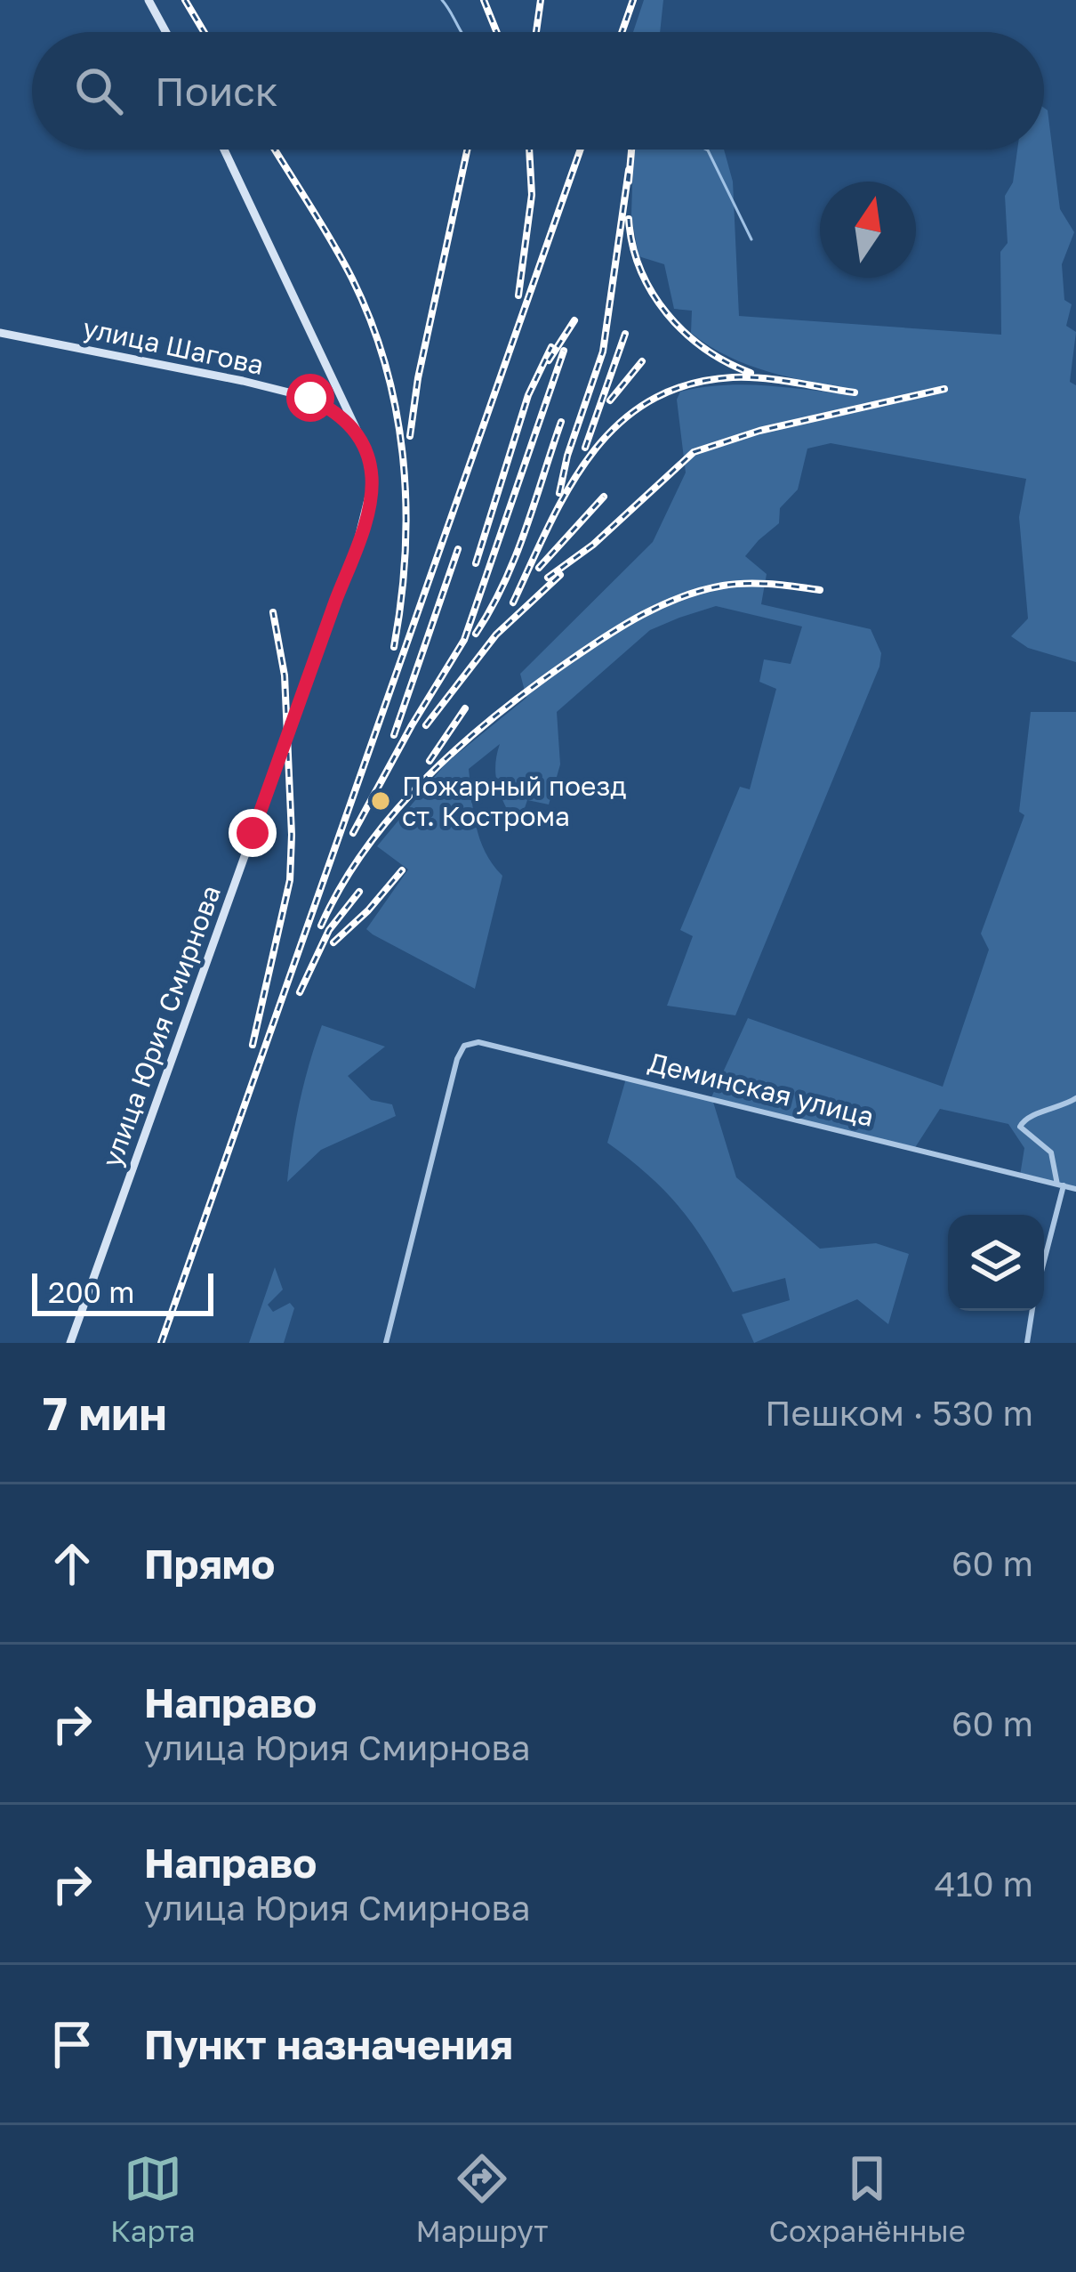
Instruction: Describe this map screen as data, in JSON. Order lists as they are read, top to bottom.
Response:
{
  "streets": {
    "main road": ["улица Шагова", "улица Юрия Смирнова"],
    "street": ["Деминская улица"]
  },
  "places": ["Пожарный поезд ст. Кострома"],
  "scale_bar": "200 m",
  "north": "top",
  "page": {
    "search": "Поиск",
    "scale": "200 m",
    "heading": ["7 мин", "Пешком · 530 m"],
    "list": [
      ["Прямо", "60 m"],
      ["Направо", "улица Юрия Смирнова", "60 m"],
      ["Направо", "улица Юрия Смирнова", "410 m"],
      "Пункт назначения"
    ],
    "nav": ["Карта", "Маршрут", "Сохранённые"]
  }
}
